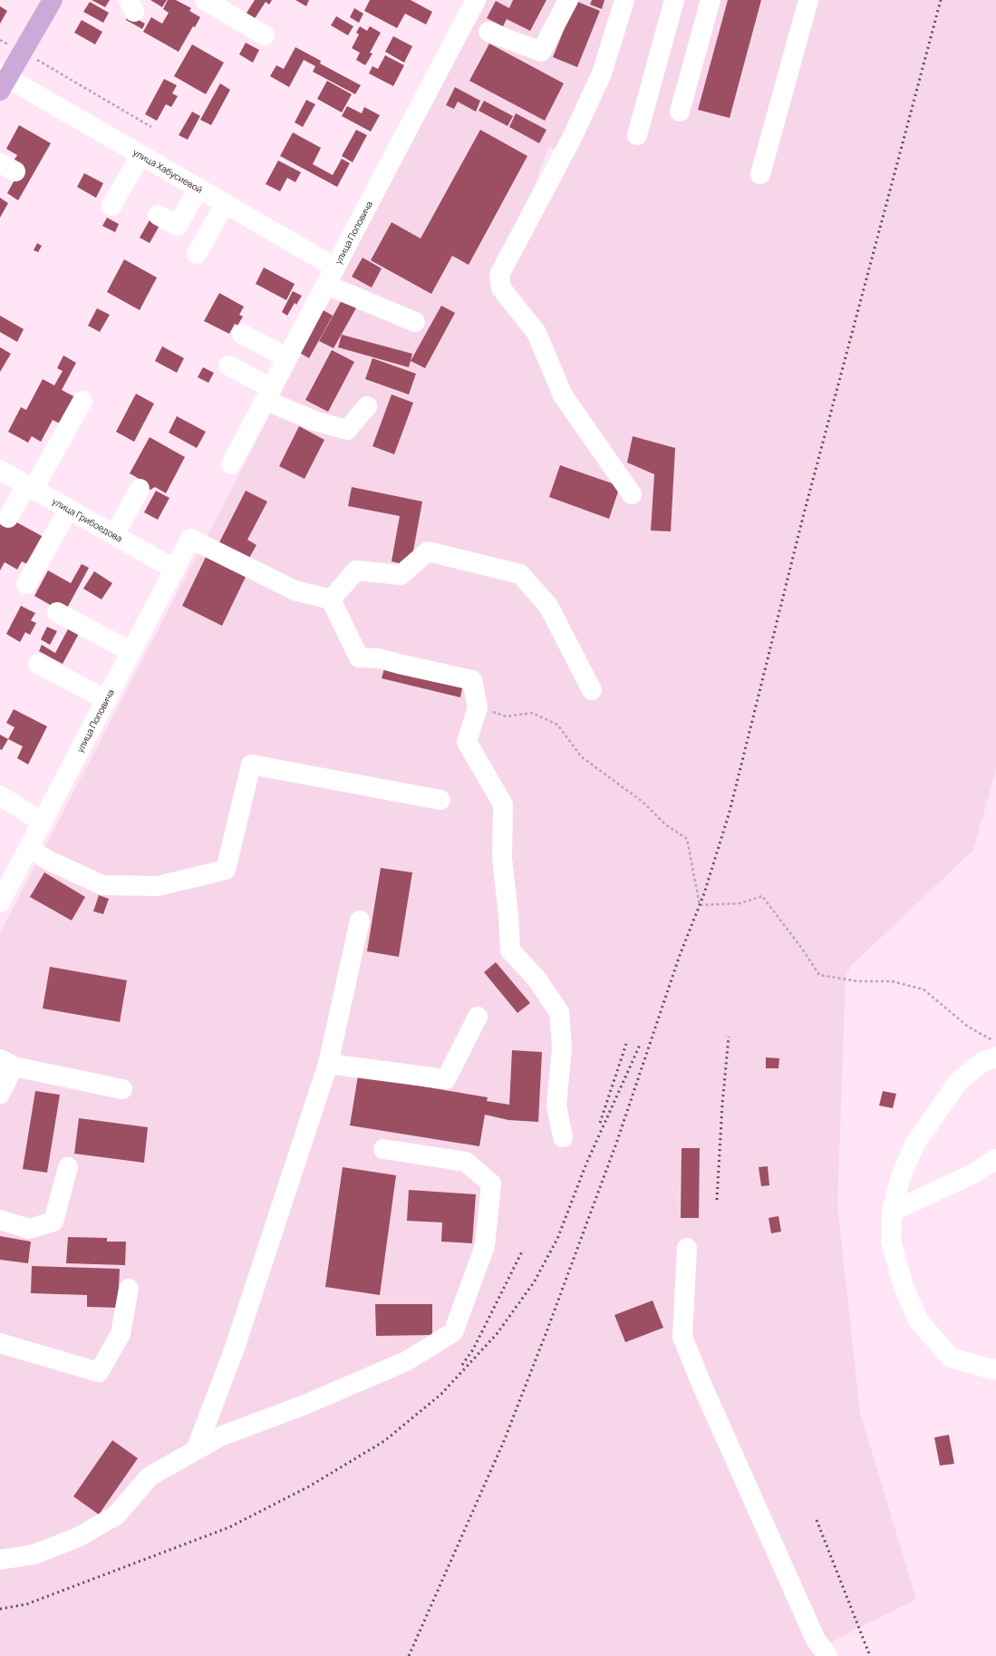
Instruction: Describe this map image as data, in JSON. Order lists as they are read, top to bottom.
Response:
{
  "streets": {
    "street": ["улица Хабусиевой", "улица Поповича", "улица Грибоедова"]
  },
  "crossings": [
    ["улица Хабусиевой", "улица Поповича"],
    ["улица Поповича", "улица Грибоедова"]
  ]
}
